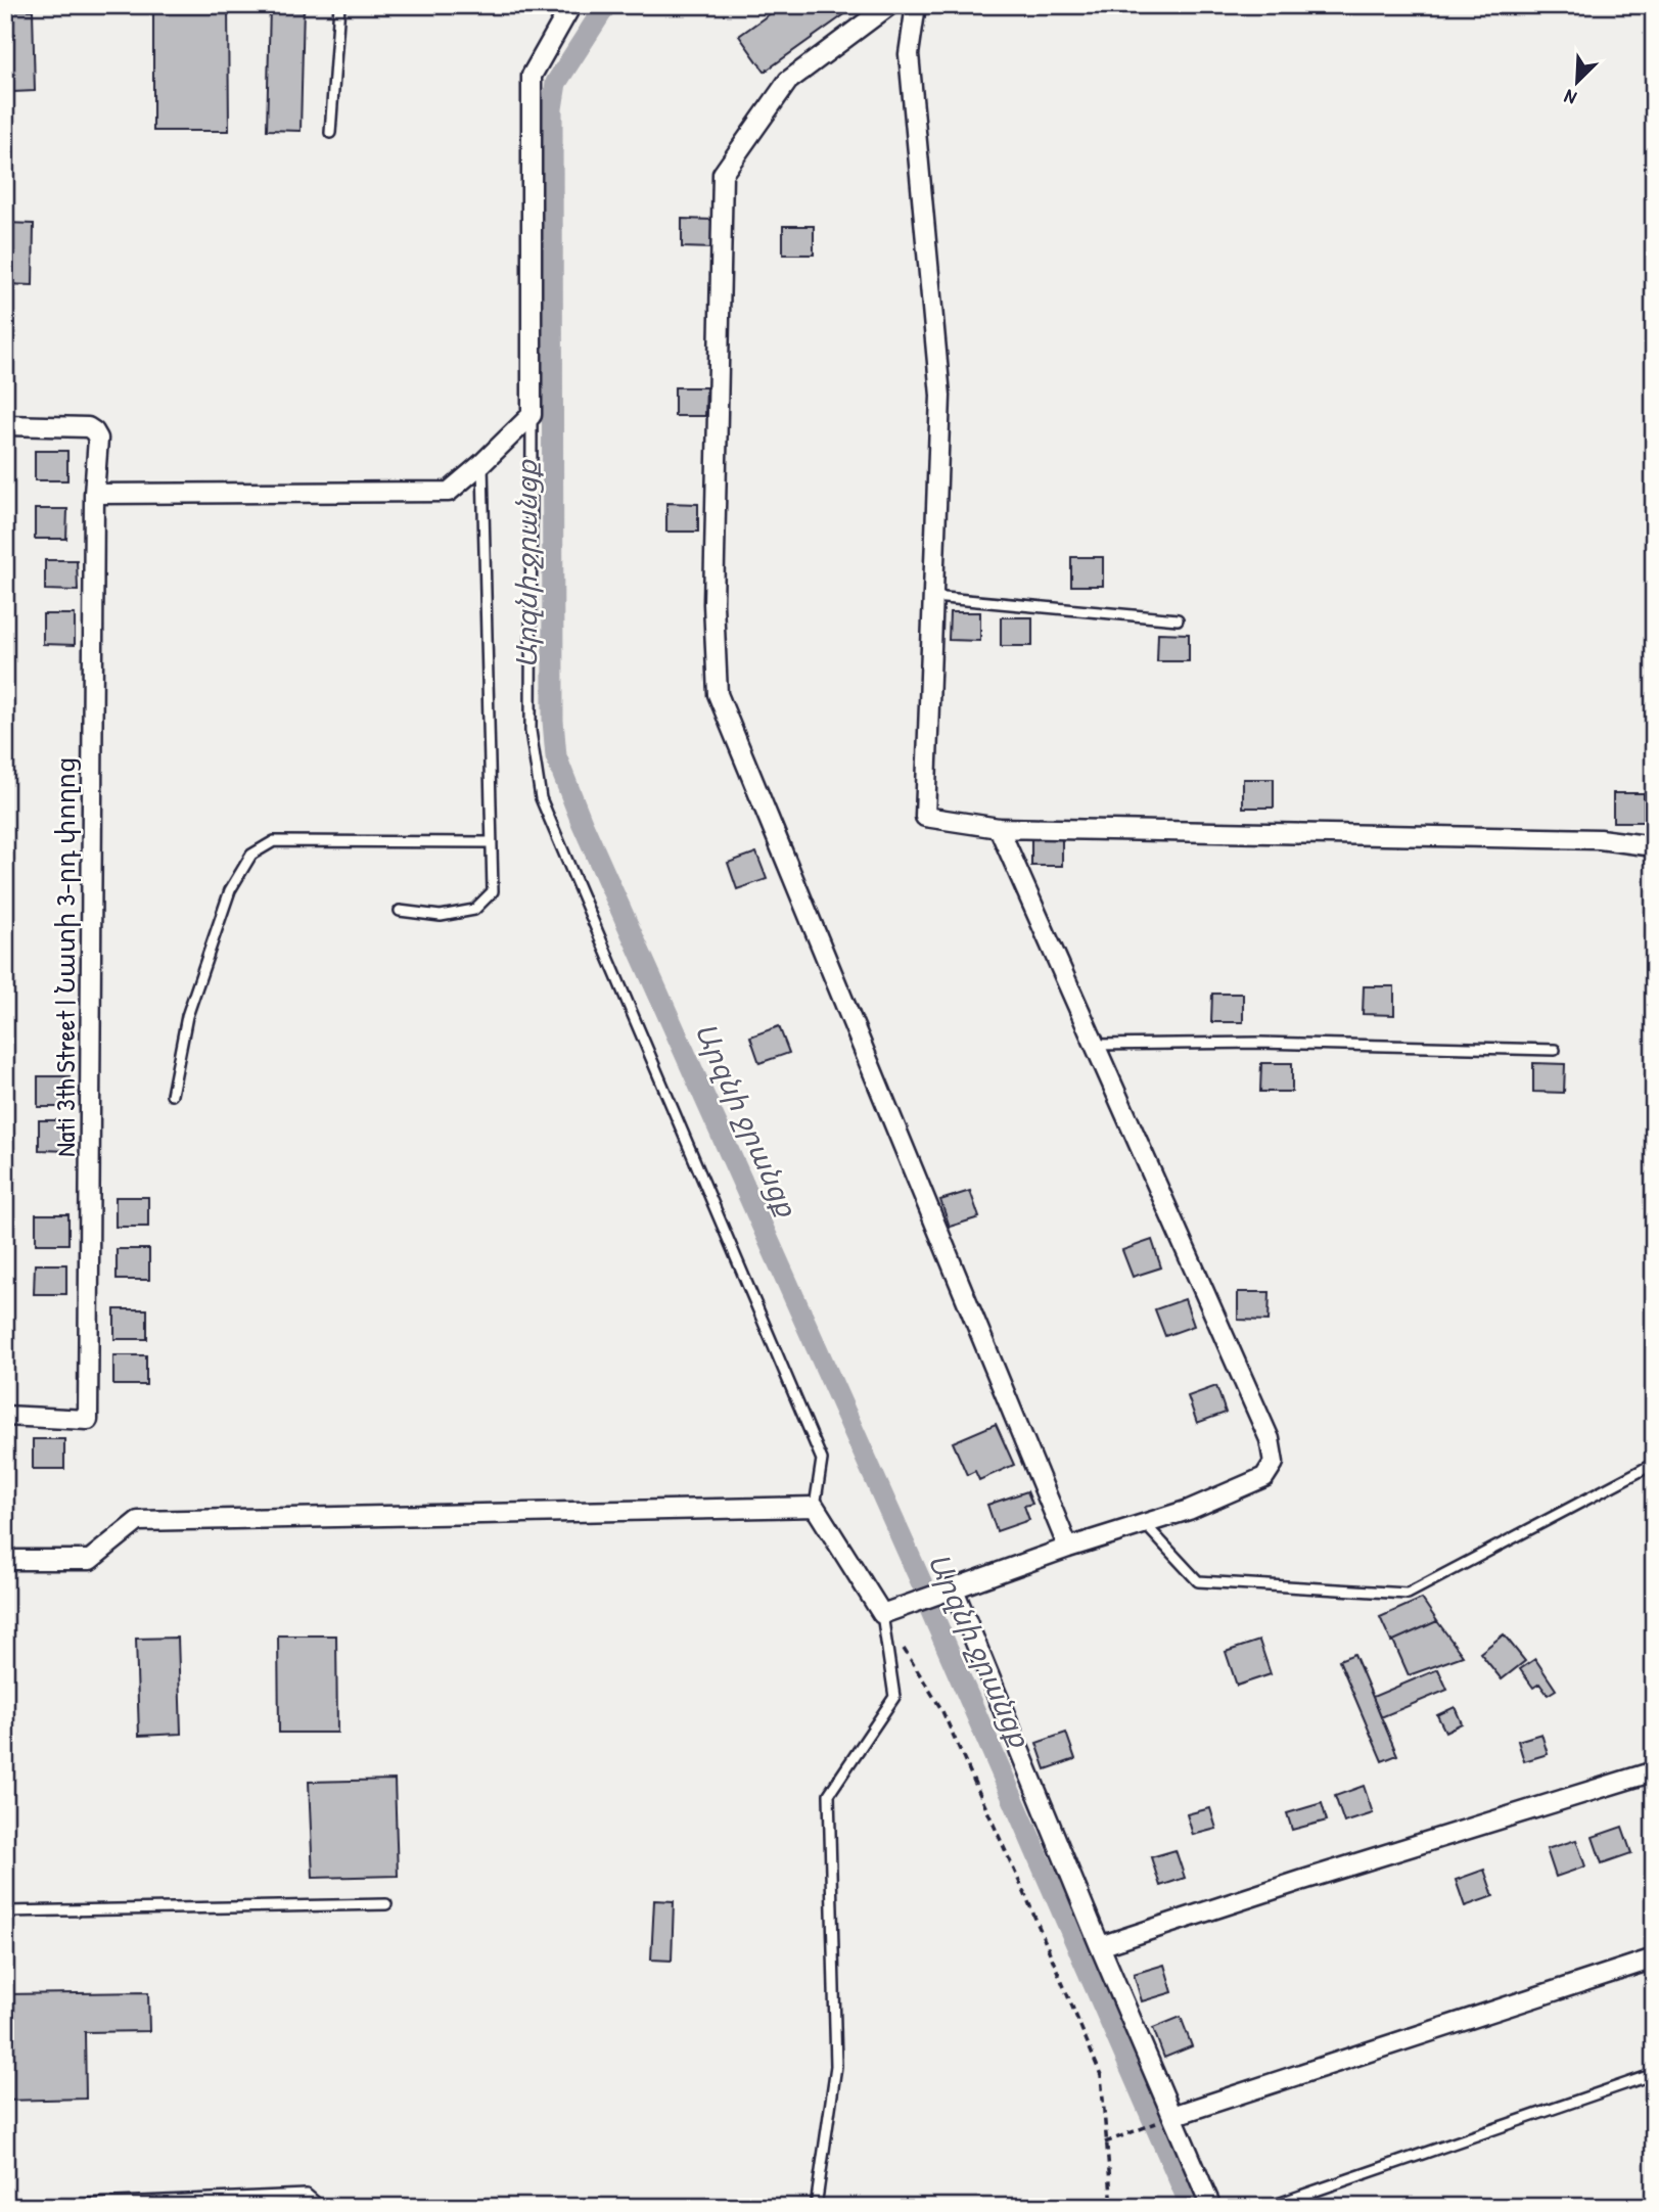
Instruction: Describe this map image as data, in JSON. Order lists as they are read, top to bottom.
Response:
{
  "streets": {
    "street": ["Nati 3th Street | Նատի 3-րդ փողոց"]
  },
  "water": ["Արզնի ջրանցք"],
  "north": "bottom left"
}
